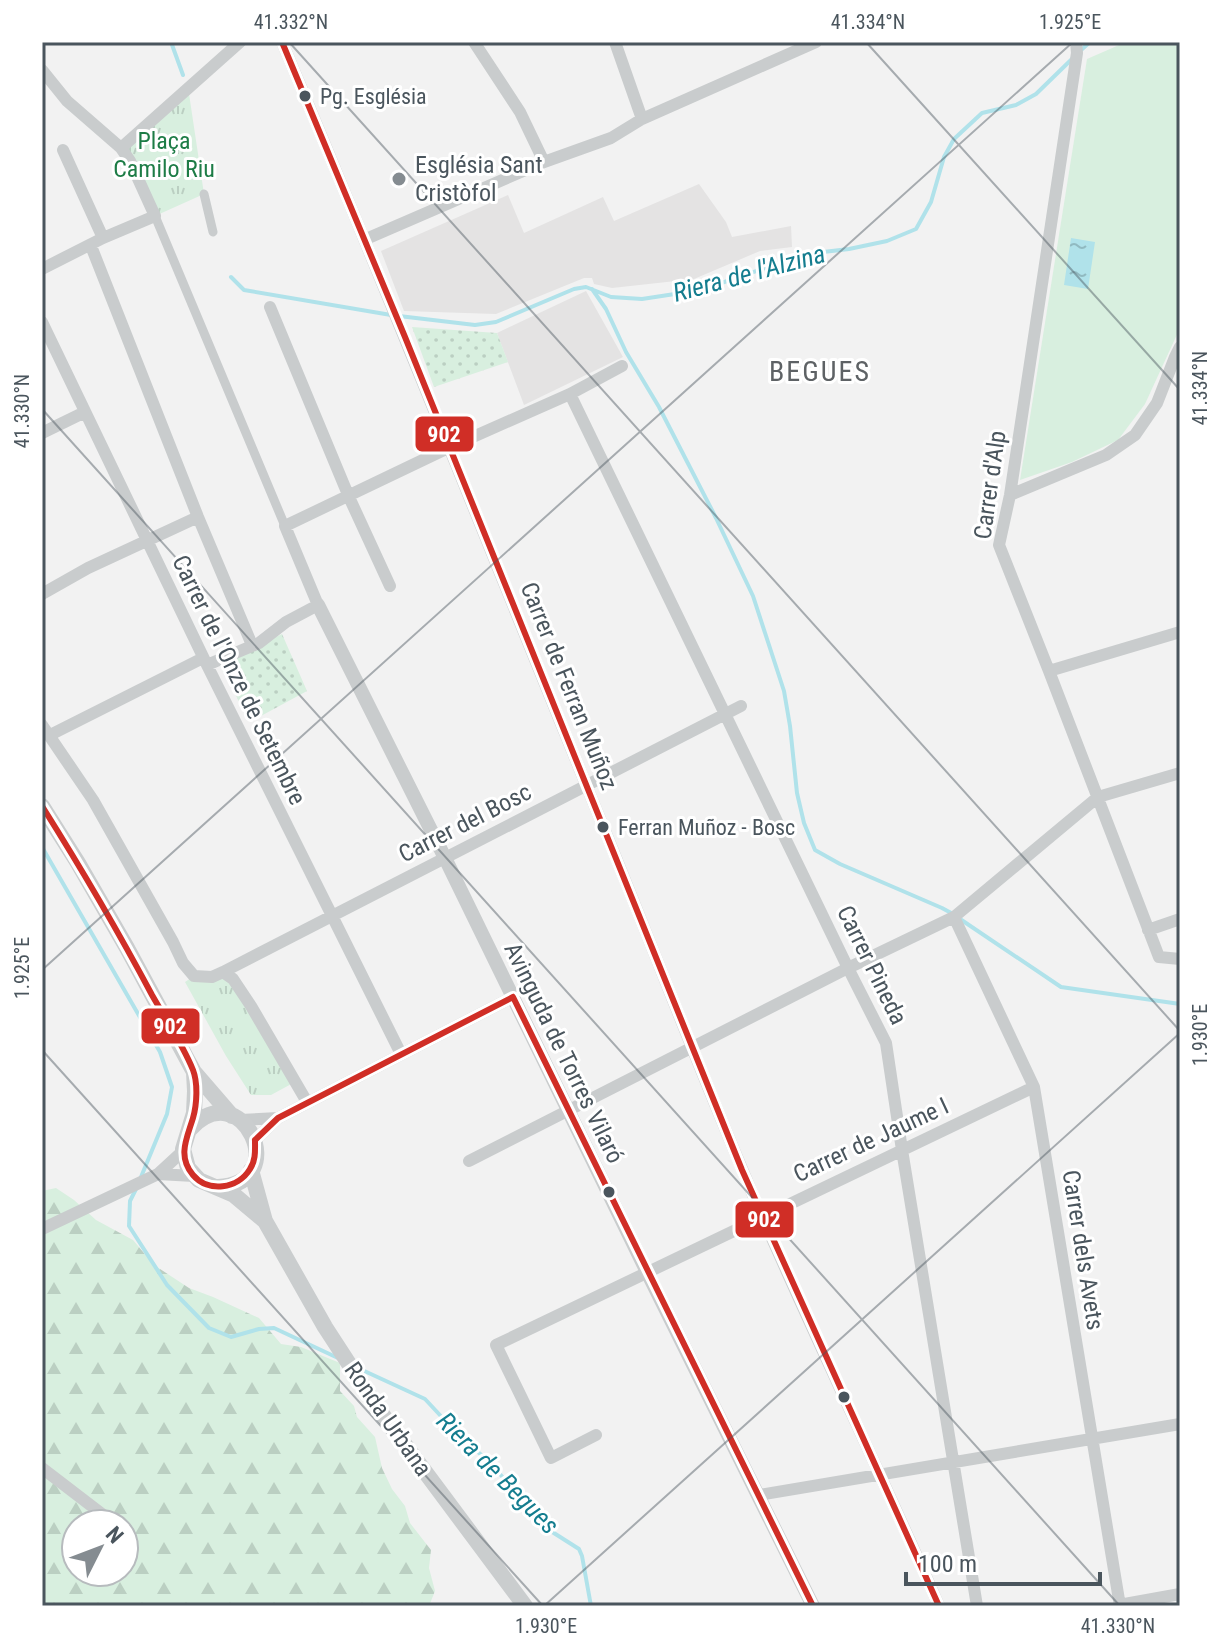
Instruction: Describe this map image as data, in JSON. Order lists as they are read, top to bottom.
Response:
{
  "streets": {
    "main road": ["Ronda Urbana"],
    "street": [
      "Carrer d'Alp",
      "Carrer de l'Onze de Setembre",
      "Carrer de Ferran Muñoz",
      "Carrer del Bosc",
      "Carrer Pineda",
      "Avinguda de Torres Vilaró",
      "Carrer de Jaume I",
      "Carrer dels Avets"
    ]
  },
  "crossings": [
    ["Carrer de l'Onze de Setembre", "Carrer del Bosc"],
    ["Carrer de Ferran Muñoz", "Carrer del Bosc"],
    ["Carrer de Ferran Muñoz", "Carrer de Jaume I"],
    ["Carrer del Bosc", "Carrer Pineda"],
    ["Carrer del Bosc", "Avinguda de Torres Vilaró"],
    ["Carrer Pineda", "Carrer de Jaume I"],
    ["Avinguda de Torres Vilaró", "Carrer de Jaume I"],
    ["Carrer de Jaume I", "Carrer dels Avets"]
  ],
  "districts": ["BEGUES"],
  "water": ["Riera de l'Alzina", "Riera de Begues"],
  "parks": ["Plaça Camilo Riu"],
  "places": ["Pg. Església", "Església Sant Cristòfol", "Ferran Muñoz - Bosc"],
  "lines": ["transit line 902"],
  "scale_bar": "100 m",
  "north": "top right",
  "coordinates": [
    "41.332°N",
    "41.334°N",
    "1.925°E",
    "41.330°N",
    "1.930°E"
  ]
}
